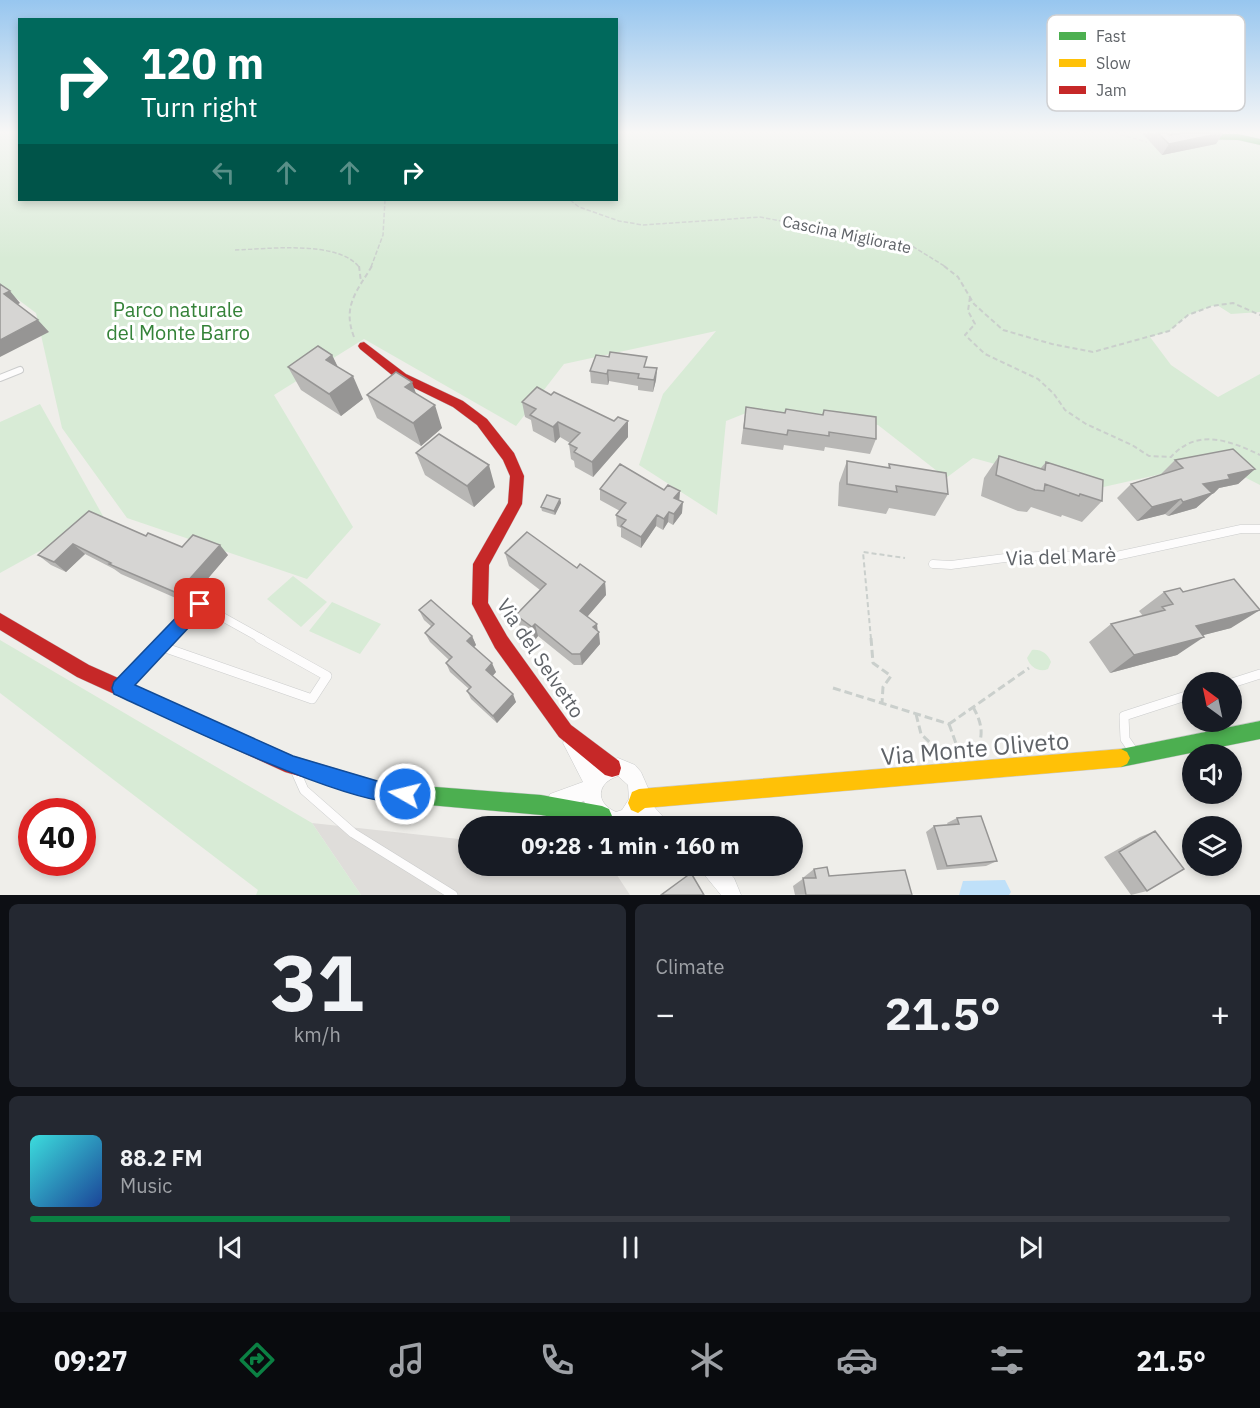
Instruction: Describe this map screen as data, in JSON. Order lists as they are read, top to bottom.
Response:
{
  "streets": {
    "street": ["Via del Selvetto", "Via Monte Oliveto"],
    "lane": ["Via del Marè"],
    "path": ["Cascina Migliorate"]
  },
  "parks": ["Parco naturale del Monte Barro"],
  "legend": ["Fast", "Slow", "Jam"],
  "north": "top left",
  "page": {
    "turn": ["120 m", "Turn right"],
    "limit": "40",
    "trip": "09:28 · 1 min · 160 m",
    "tile": [
      ["31", "km/h"],
      "Climate"
    ],
    "heat": ["−", "21.5°", "+"],
    "song": ["88.2 FM", "Music"],
    "tabs": ["09:27", "21.5°"]
  }
}
